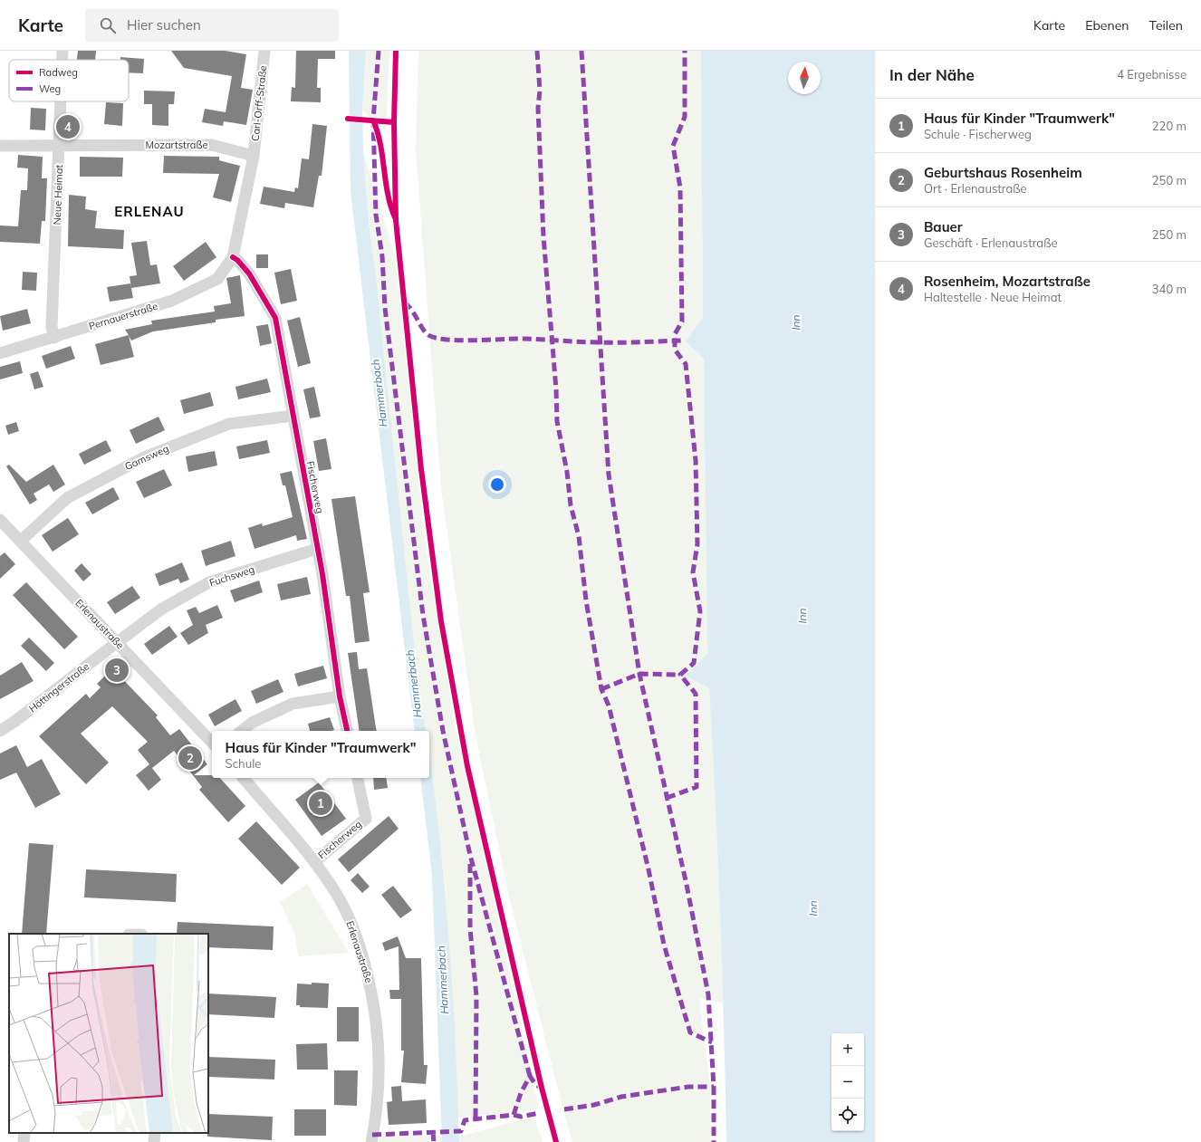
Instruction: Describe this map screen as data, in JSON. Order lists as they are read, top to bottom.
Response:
{
  "streets": {
    "street": [
      "Carl-Orff-Straße",
      "Mozartstraße",
      "Neue Heimat",
      "Pernauerstraße",
      "Gamsweg",
      "Fischerweg",
      "Fuchsweg",
      "Erlenaustraße",
      "Höttingerstraße"
    ]
  },
  "crossings": [
    ["Carl-Orff-Straße", "Mozartstraße"],
    ["Mozartstraße", "Neue Heimat"],
    ["Neue Heimat", "Pernauerstraße"],
    ["Pernauerstraße", "Fischerweg"],
    ["Gamsweg", "Fischerweg"],
    ["Gamsweg", "Erlenaustraße"],
    ["Fischerweg", "Fuchsweg"],
    ["Fischerweg", "Erlenaustraße"],
    ["Fuchsweg", "Erlenaustraße"],
    ["Fuchsweg", "Höttingerstraße"],
    ["Erlenaustraße", "Höttingerstraße"]
  ],
  "districts": ["ERLENAU"],
  "water": ["Inn", "Hammerbach"],
  "legend": ["Radweg", "Weg"],
  "north": "top",
  "page": {
    "header": "Karte",
    "search": "Hier suchen",
    "nav": ["Karte", "Ebenen", "Teilen"],
    "heading": ["In der Nähe", "4 Ergebnisse"],
    "list": [
      {
        "mark": "1",
        "name": "Haus für Kinder \"Traumwerk\"",
        "note": "Schule · Fischerweg",
        "value": "220 m"
      },
      {
        "mark": "2",
        "name": "Geburtshaus Rosenheim",
        "note": "Ort · Erlenaustraße",
        "value": "250 m"
      },
      {
        "mark": "3",
        "name": "Bauer",
        "note": "Geschäft · Erlenaustraße",
        "value": "250 m"
      },
      {
        "mark": "4",
        "name": "Rosenheim, Mozartstraße",
        "note": "Haltestelle · Neue Heimat",
        "value": "340 m"
      }
    ],
    "pins": [
      "4",
      "3",
      "2",
      "1"
    ],
    "popup": ["Haus für Kinder \"Traumwerk\"", "Schule"],
    "map_buttons": ["+", "−"]
  }
}
